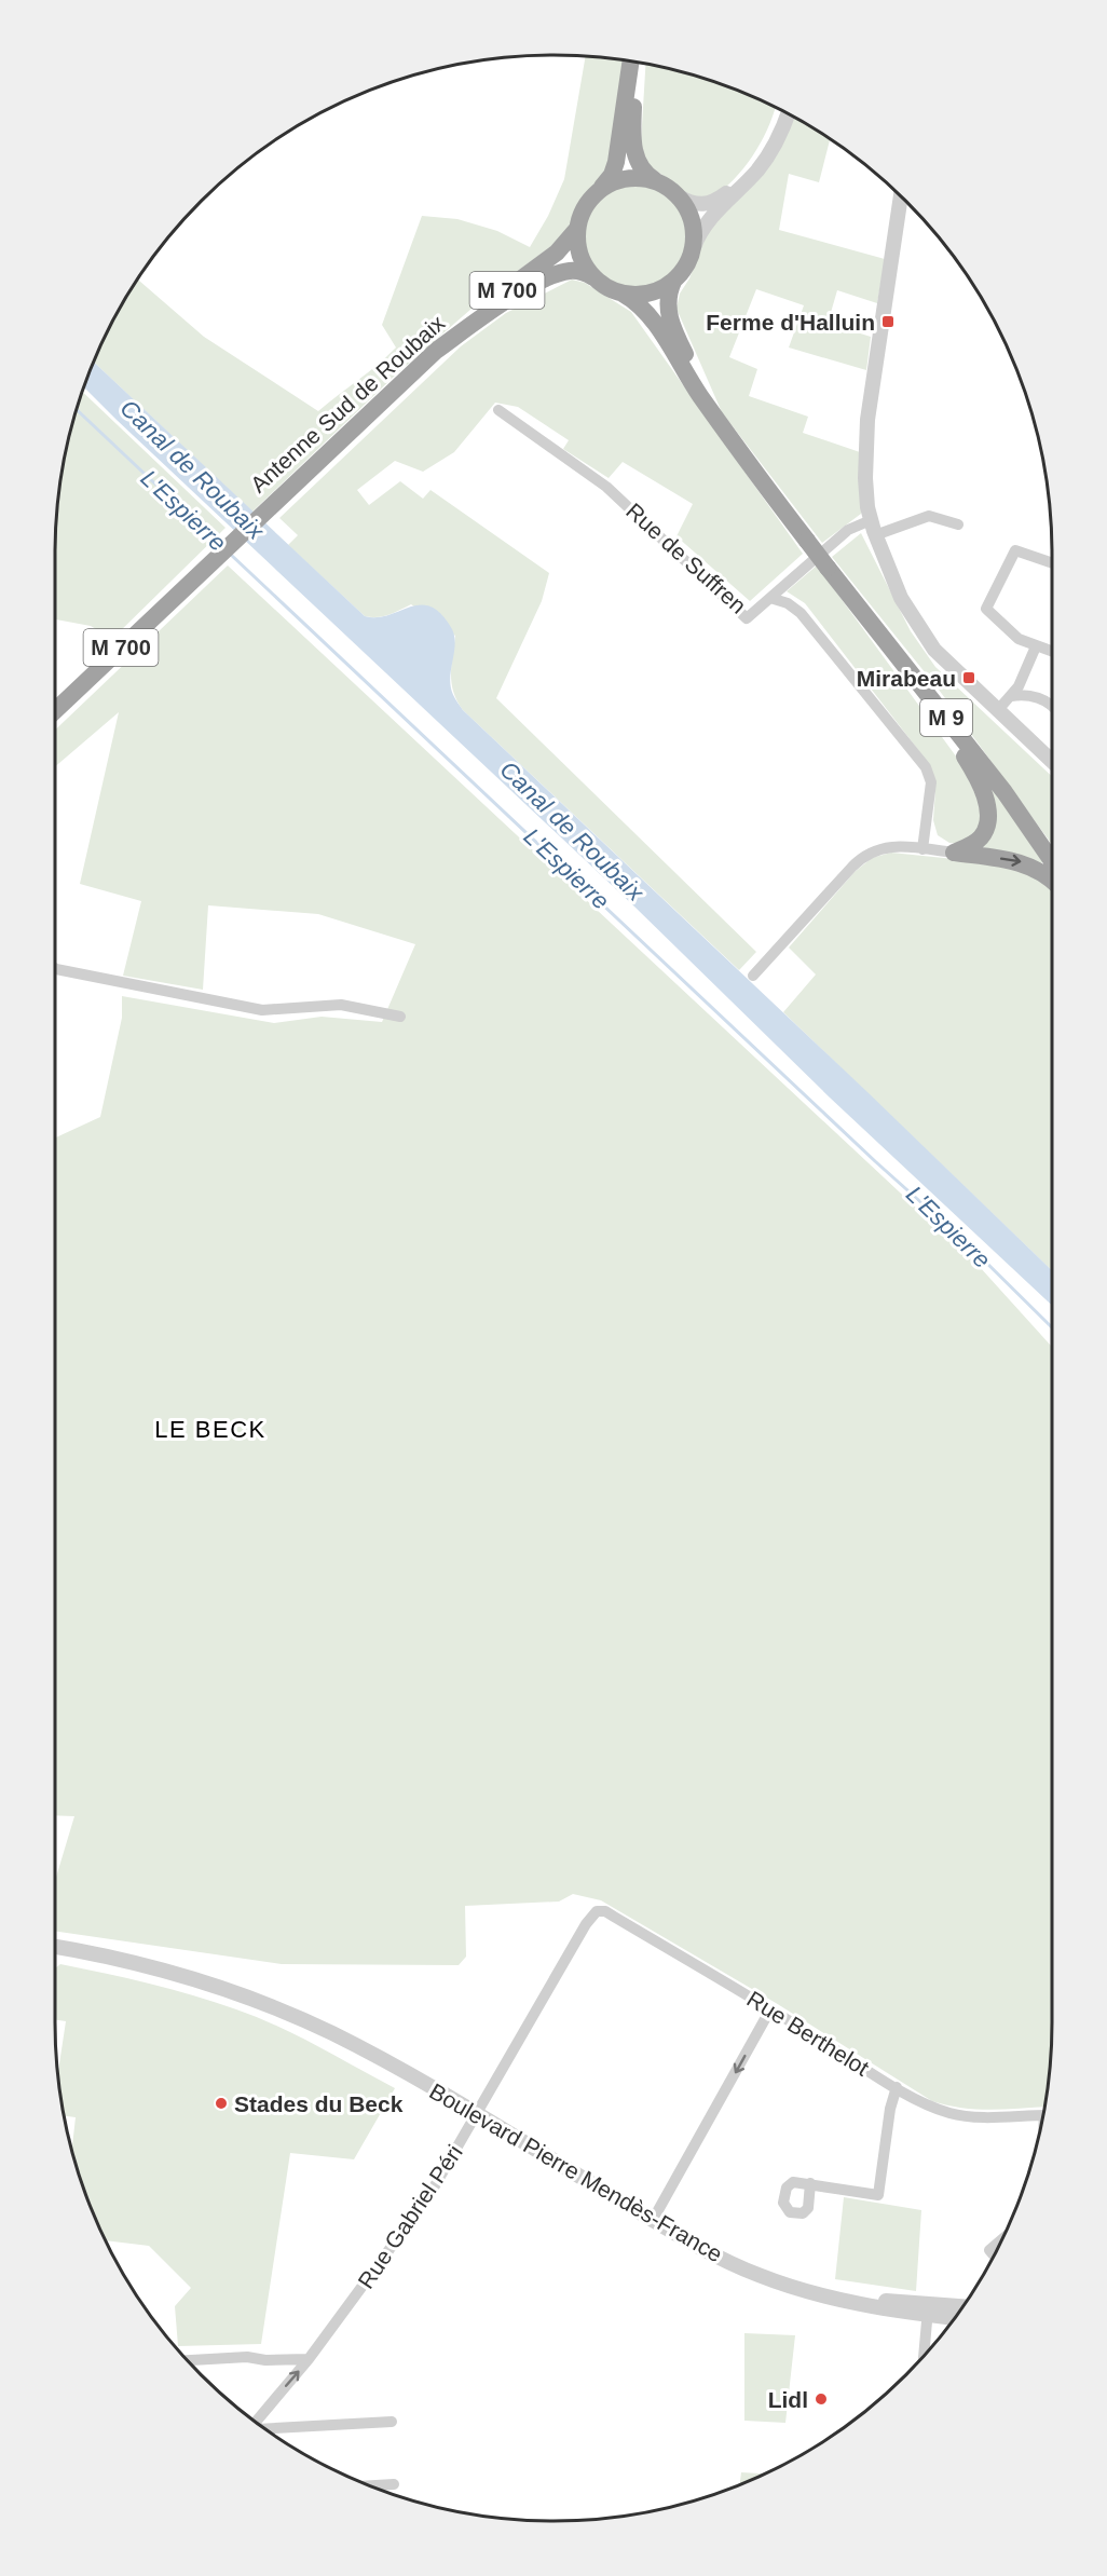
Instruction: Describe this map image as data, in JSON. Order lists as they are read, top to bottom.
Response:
{
  "streets": {
    "highway": ["M 700", "Antenne Sud de Roubaix", "M 9"],
    "street": [
      "Rue de Suffren",
      "Rue Berthelot",
      "Boulevard Pierre Mendès-France",
      "Rue Gabriel Péri"
    ]
  },
  "crossings": [
    ["M 700", "Antenne Sud de Roubaix"],
    ["M 700", "M 9"],
    ["Antenne Sud de Roubaix", "M 9"],
    ["Rue Berthelot", "Rue Gabriel Péri"],
    ["Boulevard Pierre Mendès-France", "Rue Gabriel Péri"]
  ],
  "districts": ["LE BECK"],
  "water": ["Canal de Roubaix", "L'Espierre"],
  "places": {
    "transit": ["Ferme d'Halluin", "Mirabeau"],
    "other": ["Stades du Beck", "Lidl"]
  }
}
